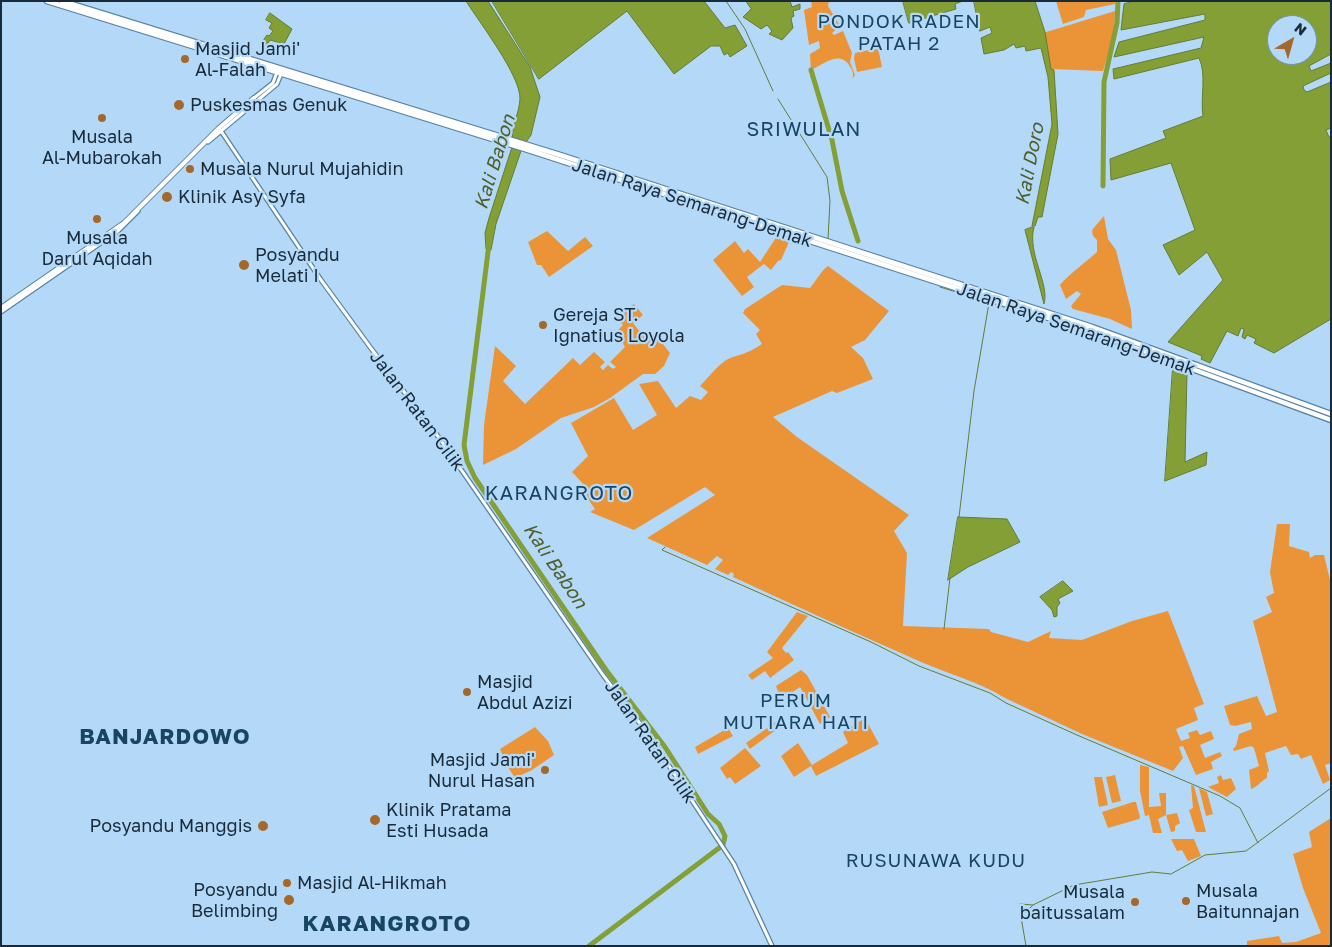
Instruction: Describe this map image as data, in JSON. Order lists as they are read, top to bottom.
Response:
{
  "streets": {
    "highway": ["Jalan Raya Semarang-Demak"],
    "street": ["Jalan Ratan Cilik"]
  },
  "districts": [
    "PONDOK RADEN PATAH 2",
    "SRIWULAN",
    "KARANGROTO",
    "PERUM MUTIARA HATI",
    "BANJARDOWO",
    "RUSUNAWA KUDU",
    "KARANGROTO"
  ],
  "water": ["Kali Babon", "Kali Doro"],
  "places": [
    "Masjid Jami' Al-Falah",
    "Puskesmas Genuk",
    "Musala Al-Mubarokah",
    "Musala Nurul Mujahidin",
    "Klinik Asy Syfa",
    "Musala Darul Aqidah",
    "Posyandu Melati I",
    "Gereja ST. Ignatius Loyola",
    "Masjid Abdul Azizi",
    "Masjid Jami' Nurul Hasan",
    "Klinik Pratama Esti Husada",
    "Posyandu Manggis",
    "Masjid Al-Hikmah",
    "Posyandu Belimbing",
    "Musala Baitunnajan",
    "Musala baitussalam"
  ],
  "north": "top right"
}
